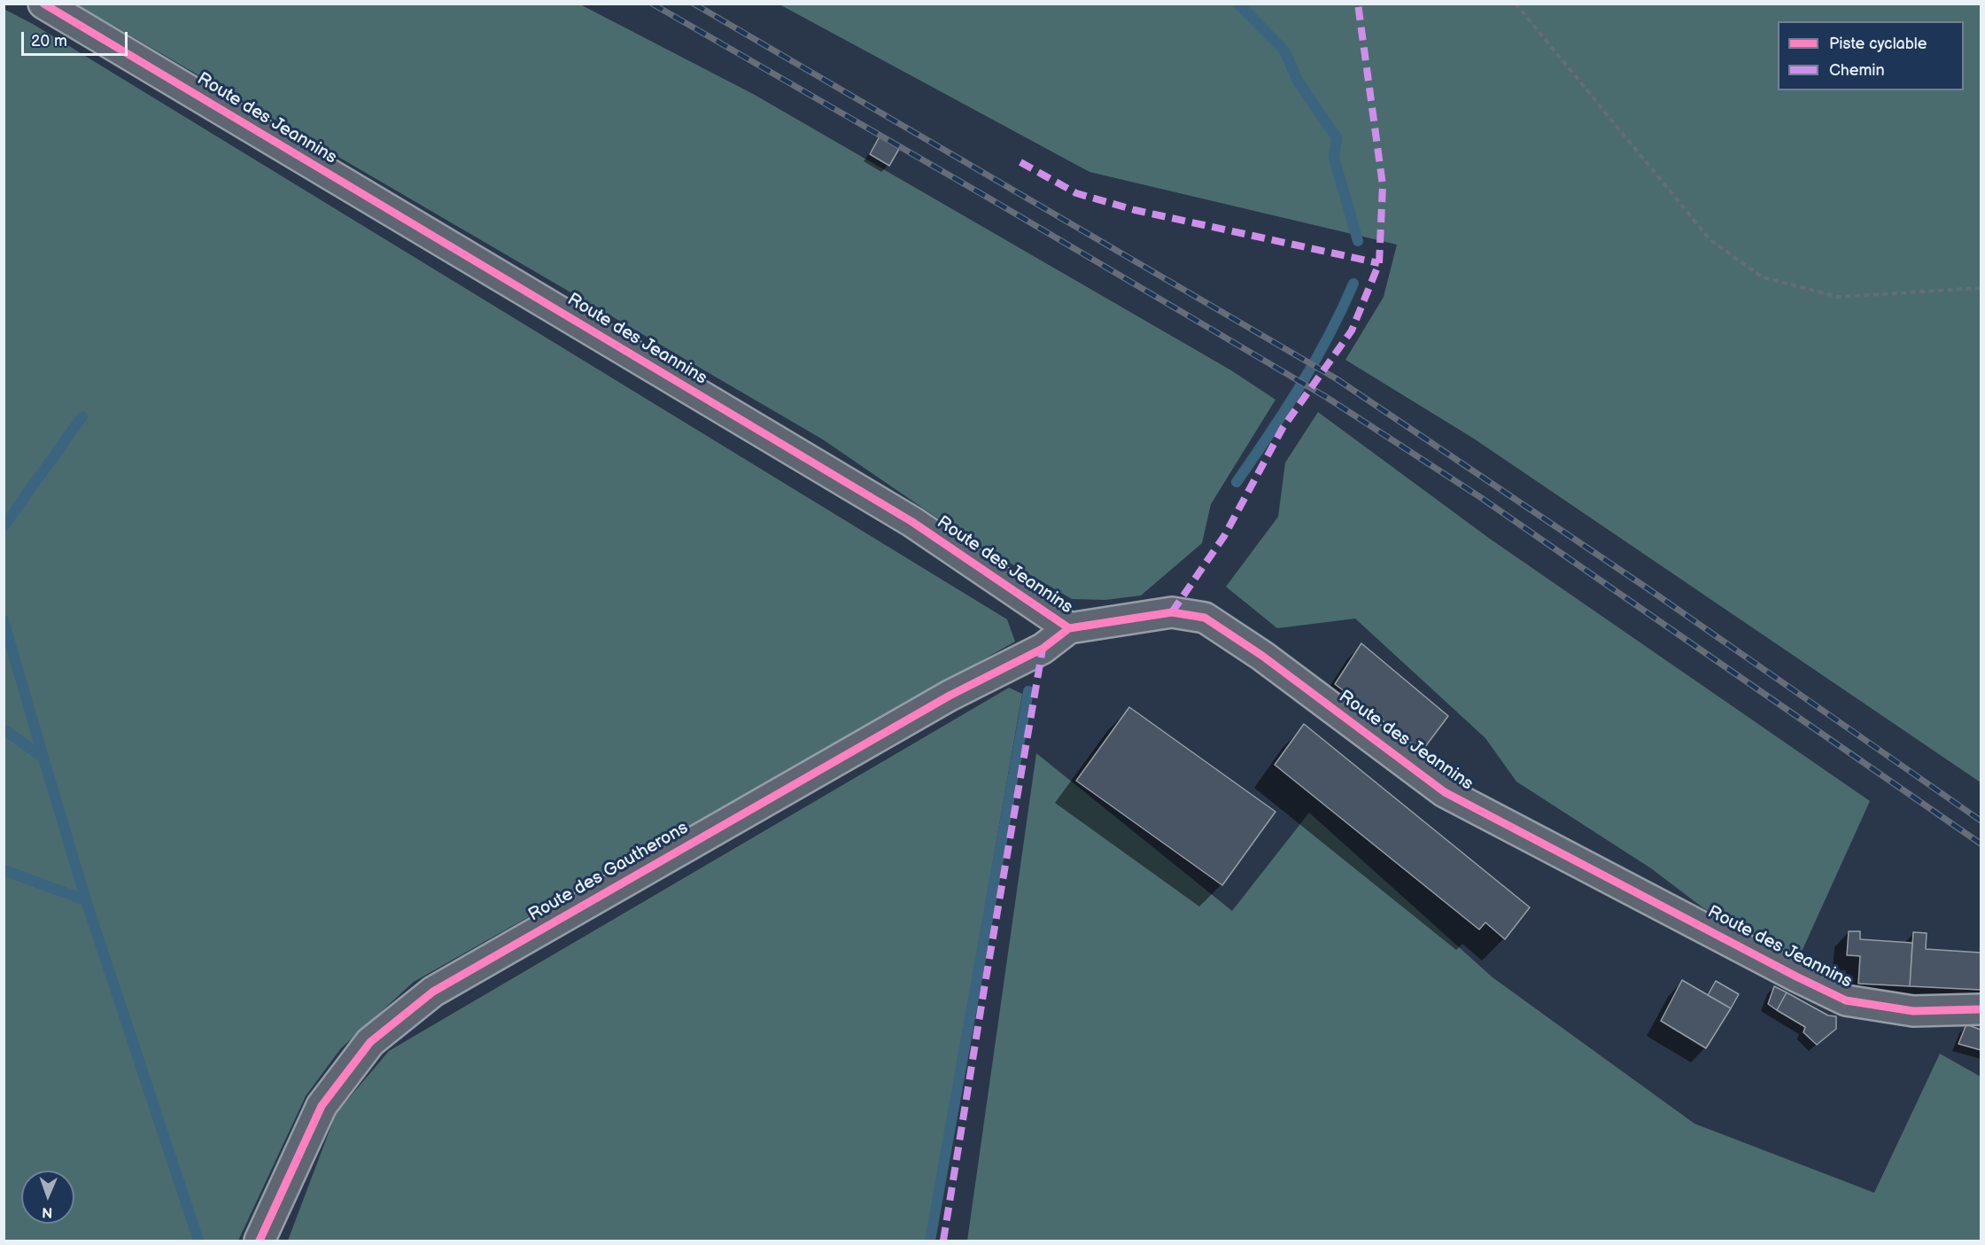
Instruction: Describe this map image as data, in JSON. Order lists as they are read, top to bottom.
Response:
{
  "streets": {
    "street": ["Route des Jeannins", "Route des Gautherons"]
  },
  "crossings": [
    ["Route des Jeannins", "Route des Gautherons"]
  ],
  "legend": ["Piste cyclable", "Chemin"],
  "scale_bar": "20 m",
  "north": "bottom"
}
